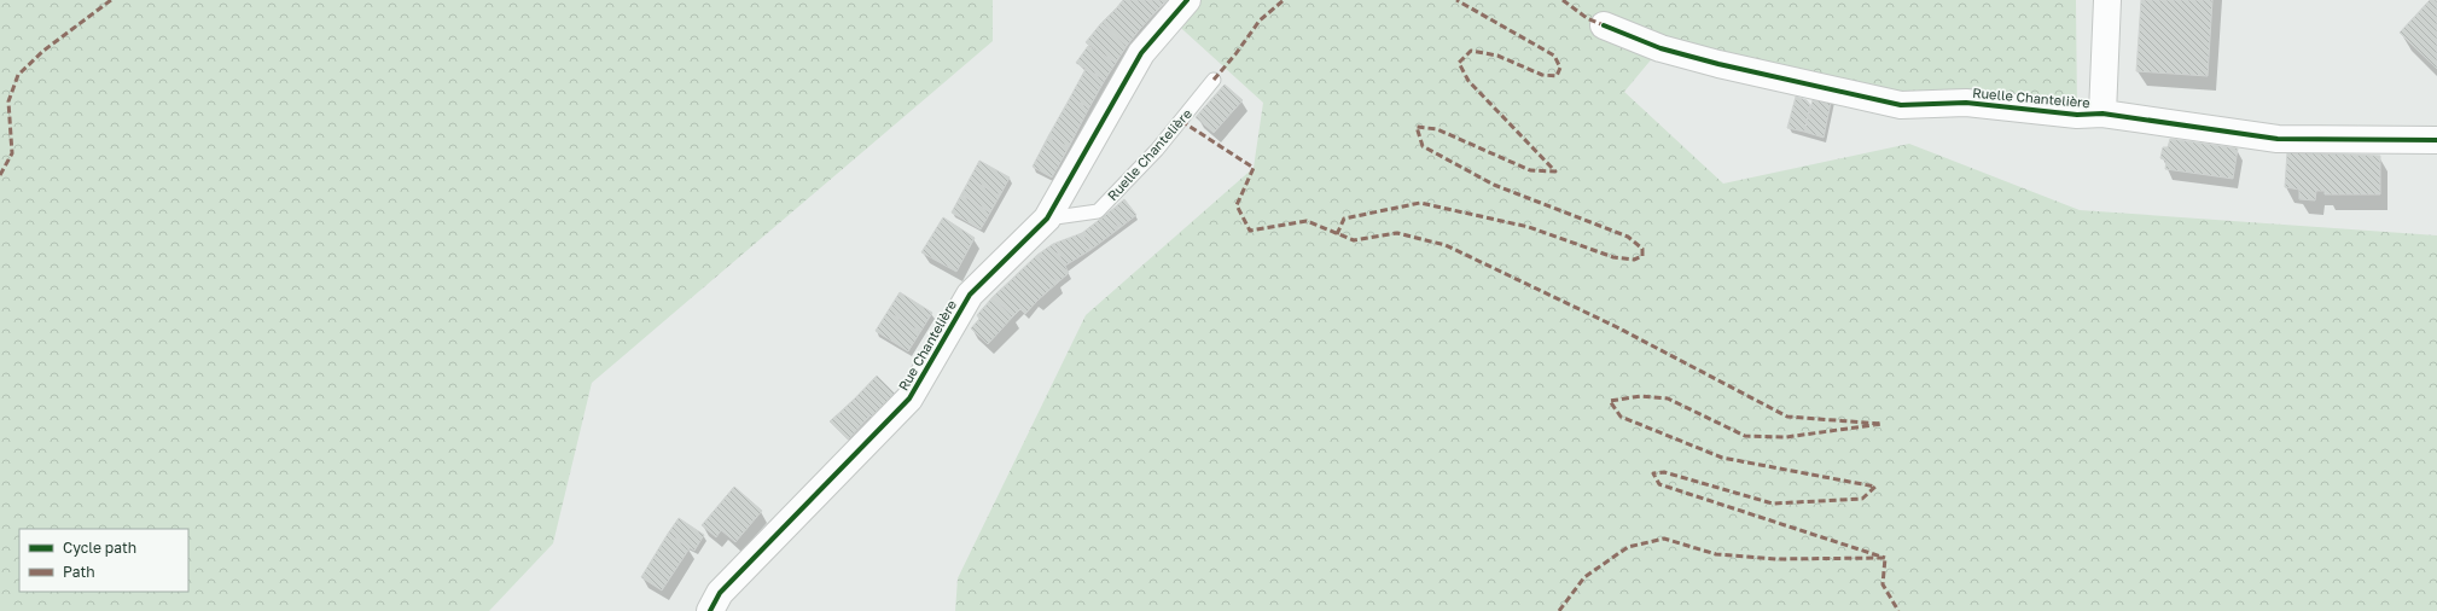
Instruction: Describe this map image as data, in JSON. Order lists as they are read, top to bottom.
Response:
{
  "streets": {
    "street": ["Ruelle Chantelière", "Rue Chantelière"]
  },
  "crossings": [
    ["Ruelle Chantelière", "Rue Chantelière"]
  ],
  "legend": ["Cycle path", "Path"]
}
